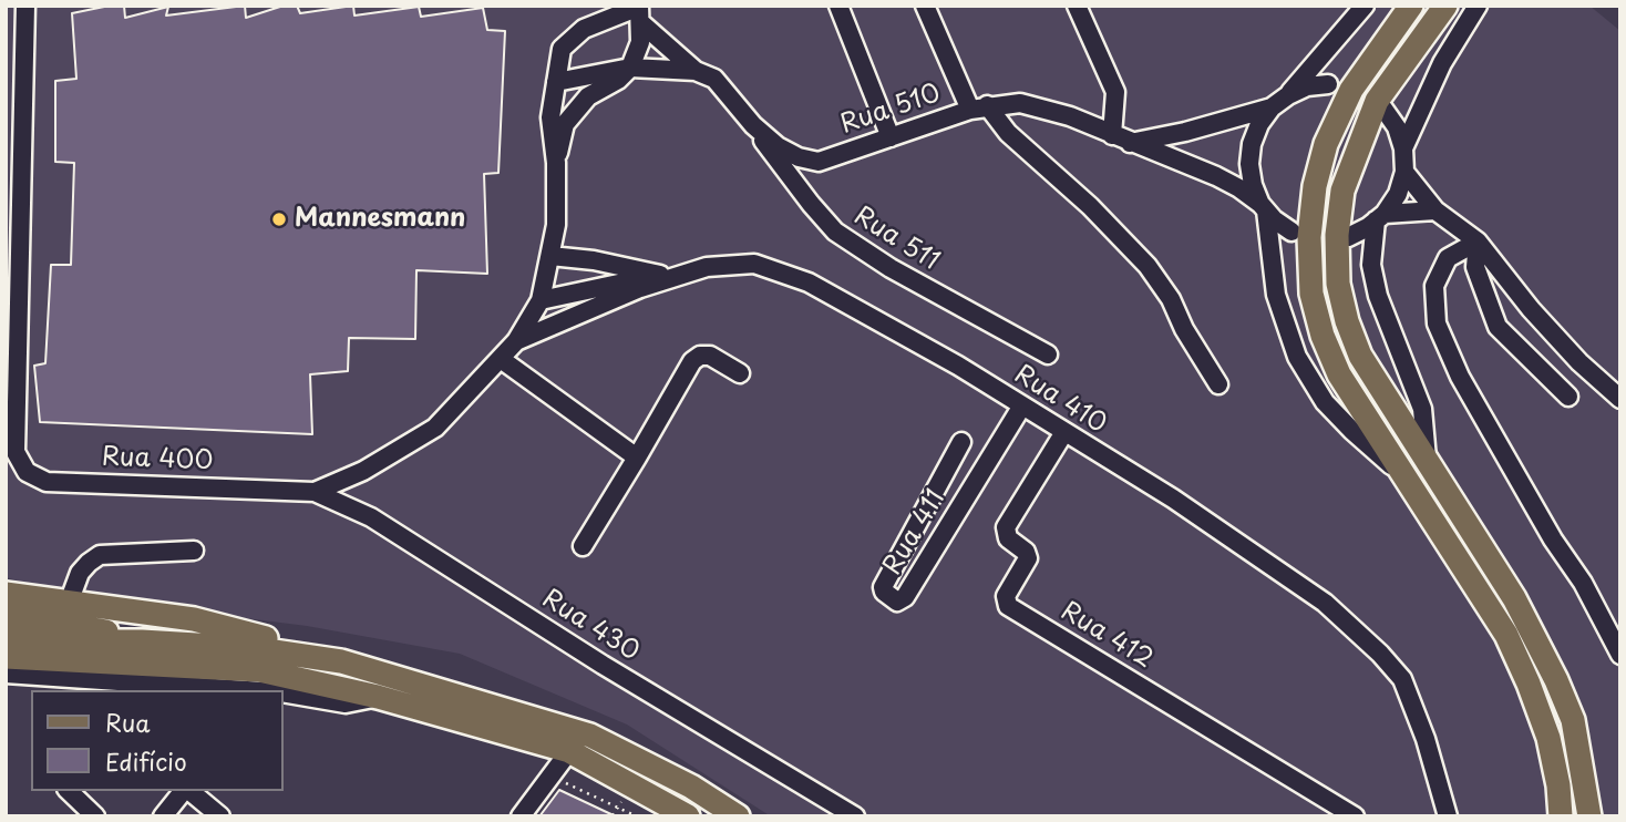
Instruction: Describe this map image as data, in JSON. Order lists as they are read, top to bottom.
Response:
{
  "streets": {
    "street": [
      "Rua 510",
      "Rua 511",
      "Rua 410",
      "Rua 400",
      "Rua 411",
      "Rua 430",
      "Rua 412"
    ]
  },
  "crossings": [
    ["Rua 510", "Rua 511"],
    ["Rua 410", "Rua 400"],
    ["Rua 410", "Rua 411"],
    ["Rua 410", "Rua 412"],
    ["Rua 400", "Rua 430"]
  ],
  "places": ["Mannesmann"],
  "legend": ["Rua", "Edifício"]
}
